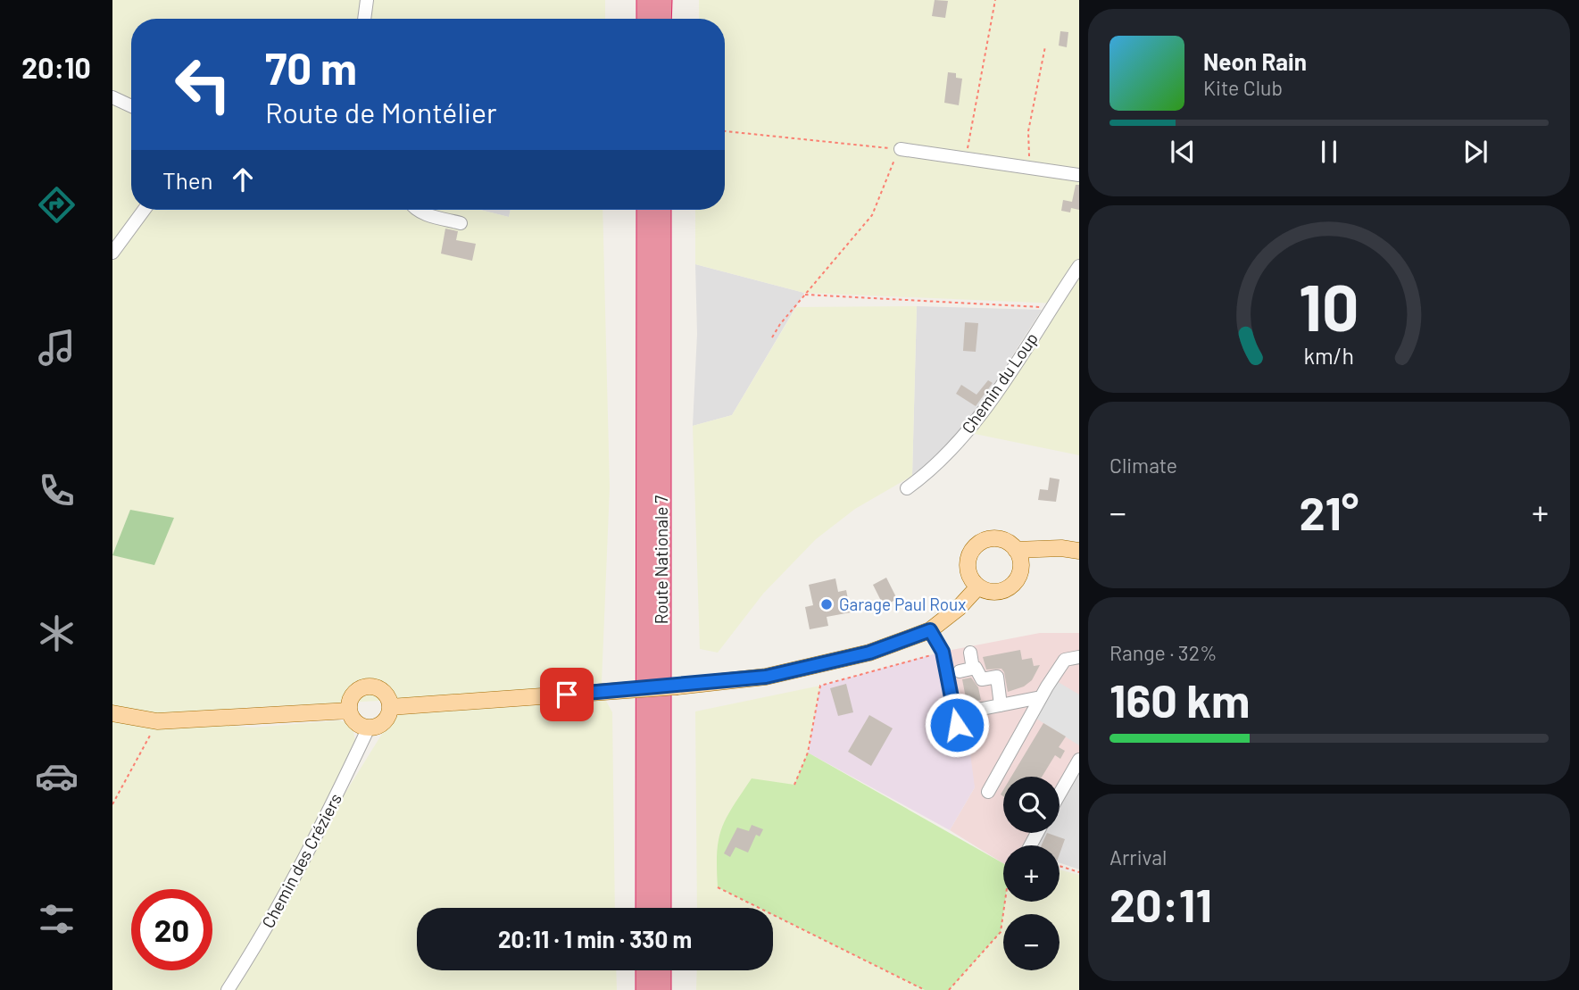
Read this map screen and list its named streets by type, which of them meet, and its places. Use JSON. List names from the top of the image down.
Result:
{
  "streets": {
    "highway": ["Route Nationale 7"],
    "street": ["Chemin du Loup", "Chemin des Créziers"]
  },
  "places": ["Garage Paul Roux"],
  "page": {
    "tabs": "20:10",
    "turn": ["70 m", "Route de Montélier"],
    "song": ["Neon Rain", "Kite Club"],
    "then": "Then",
    "tile": [
      "Climate",
      ["Range · 32%", "160 km"],
      ["Arrival", "20:11"]
    ],
    "heat": ["−", "21°", "+"],
    "map_buttons": ["+", "−"],
    "limit": "20",
    "trip": "20:11 · 1 min · 330 m",
    "gauge": ["10", "km/h"]
  }
}
